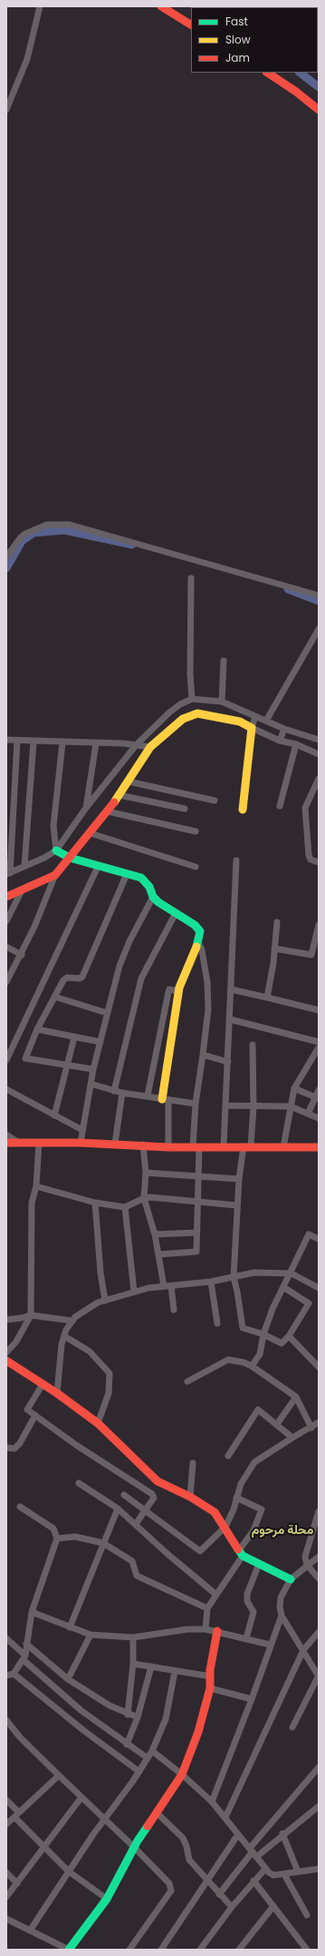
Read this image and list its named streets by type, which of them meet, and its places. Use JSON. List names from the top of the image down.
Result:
{
  "districts": ["محلة مرحوم"],
  "legend": ["Fast", "Slow", "Jam"]
}
